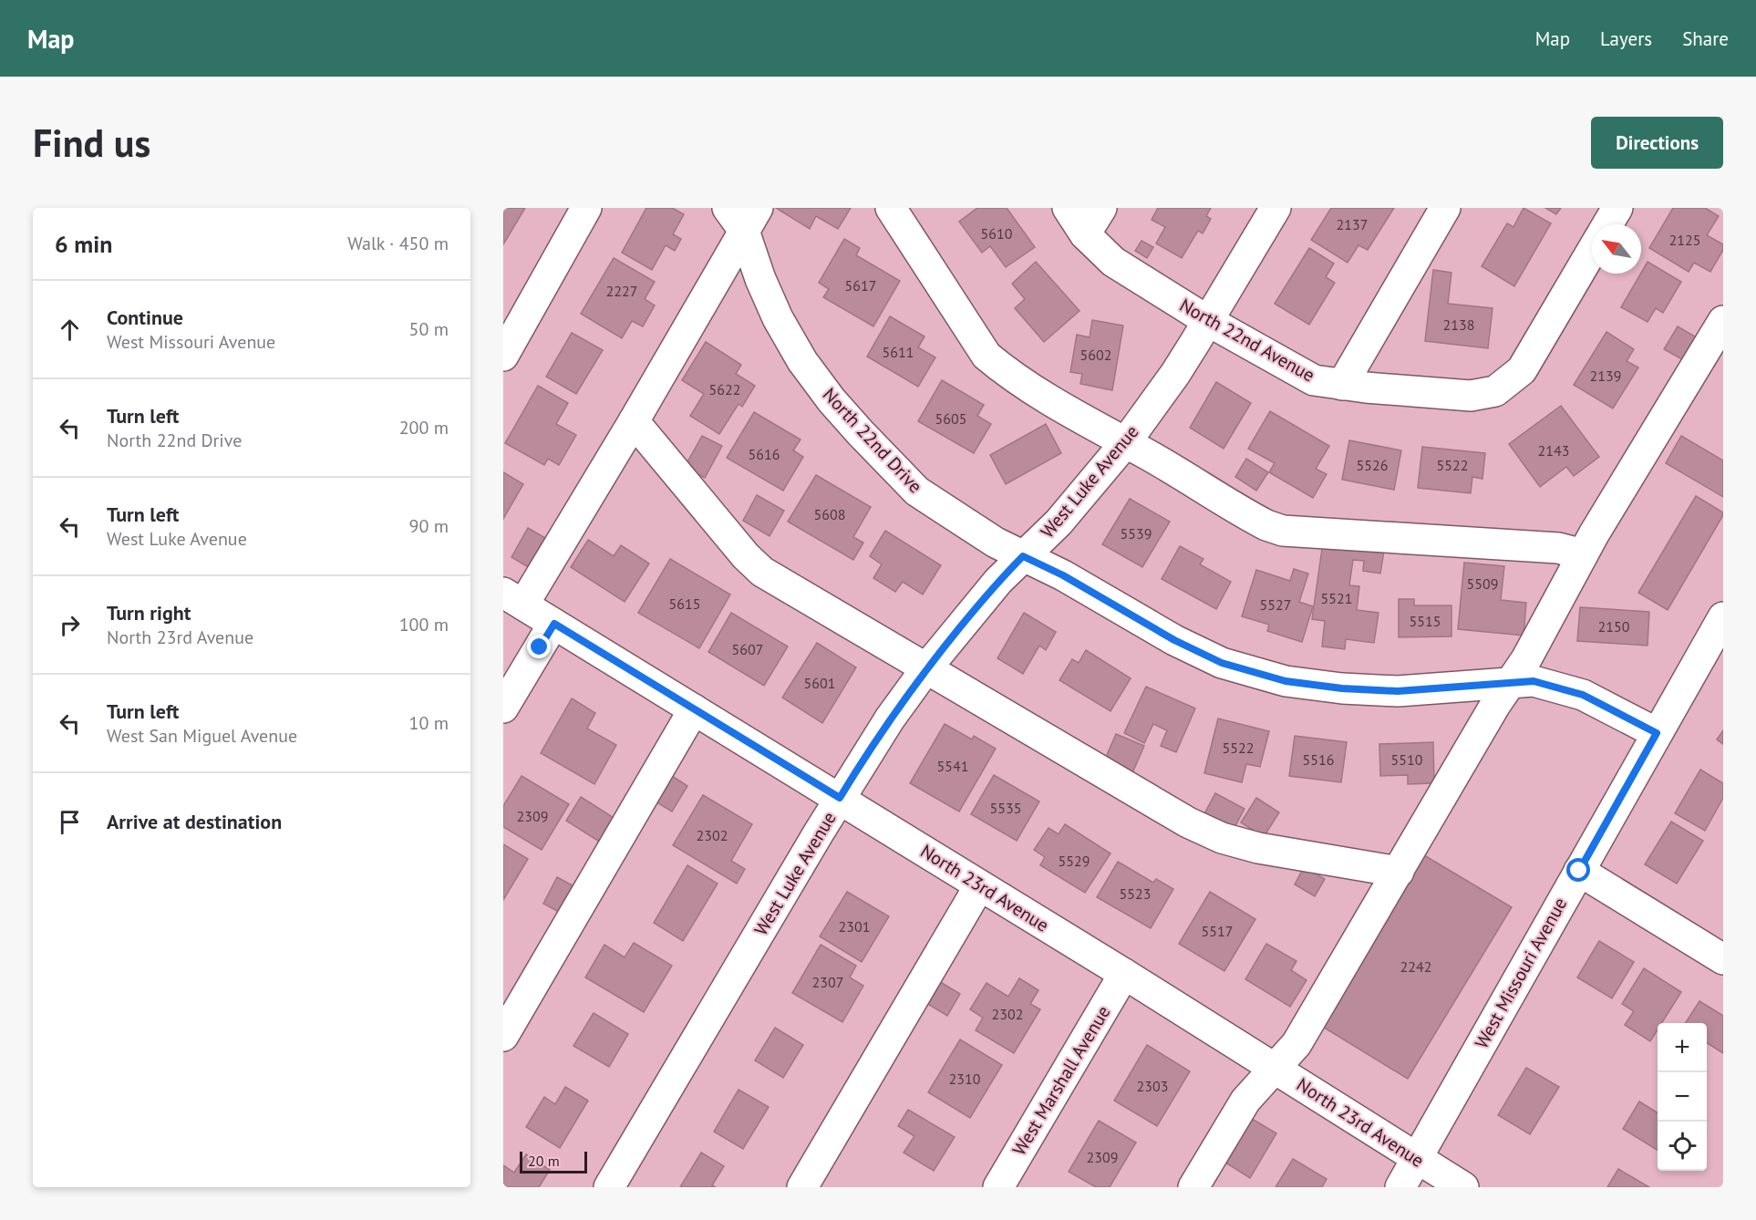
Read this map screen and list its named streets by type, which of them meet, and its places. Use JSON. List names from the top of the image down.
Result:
{
  "streets": {
    "street": [
      "North 22nd Avenue",
      "North 22nd Drive",
      "West Luke Avenue",
      "North 23rd Avenue",
      "West Missouri Avenue",
      "West Marshall Avenue"
    ]
  },
  "crossings": [
    ["North 22nd Avenue", "West Luke Avenue"],
    ["North 22nd Drive", "West Luke Avenue"],
    ["North 22nd Drive", "West Missouri Avenue"],
    ["West Luke Avenue", "North 23rd Avenue"],
    ["North 23rd Avenue", "West Missouri Avenue"],
    ["North 23rd Avenue", "West Marshall Avenue"]
  ],
  "house_numbers": [
    "2137",
    "5610",
    "2125",
    "5617",
    "2227",
    "2138",
    "5611",
    "5602",
    "2139",
    "5622",
    "5605",
    "2143",
    "5616",
    "5526",
    "5522",
    "5608",
    "5539",
    "5509",
    "5521",
    "5615",
    "5527",
    "5515",
    "2150",
    "5607",
    "5601",
    "5522",
    "5516",
    "5510",
    "5541",
    "5535",
    "2309",
    "2302",
    "5529",
    "5523",
    "2301",
    "5517",
    "2242",
    "2307",
    "2302",
    "2310",
    "2303",
    "2309"
  ],
  "scale_bar": "20 m",
  "north": "top left",
  "page": {
    "header": "Map",
    "nav": ["Map", "Layers", "Share"],
    "buttons": "Directions",
    "title": "Find us",
    "heading": ["6 min", "Walk · 450 m"],
    "list": [
      ["Continue", "West Missouri Avenue", "50 m"],
      ["Turn left", "North 22nd Drive", "200 m"],
      ["Turn left", "West Luke Avenue", "90 m"],
      ["Turn right", "North 23rd Avenue", "100 m"],
      ["Turn left", "West San Miguel Avenue", "10 m"],
      "Arrive at destination"
    ],
    "map_buttons": ["+", "−"],
    "scale": "20 m"
  }
}
